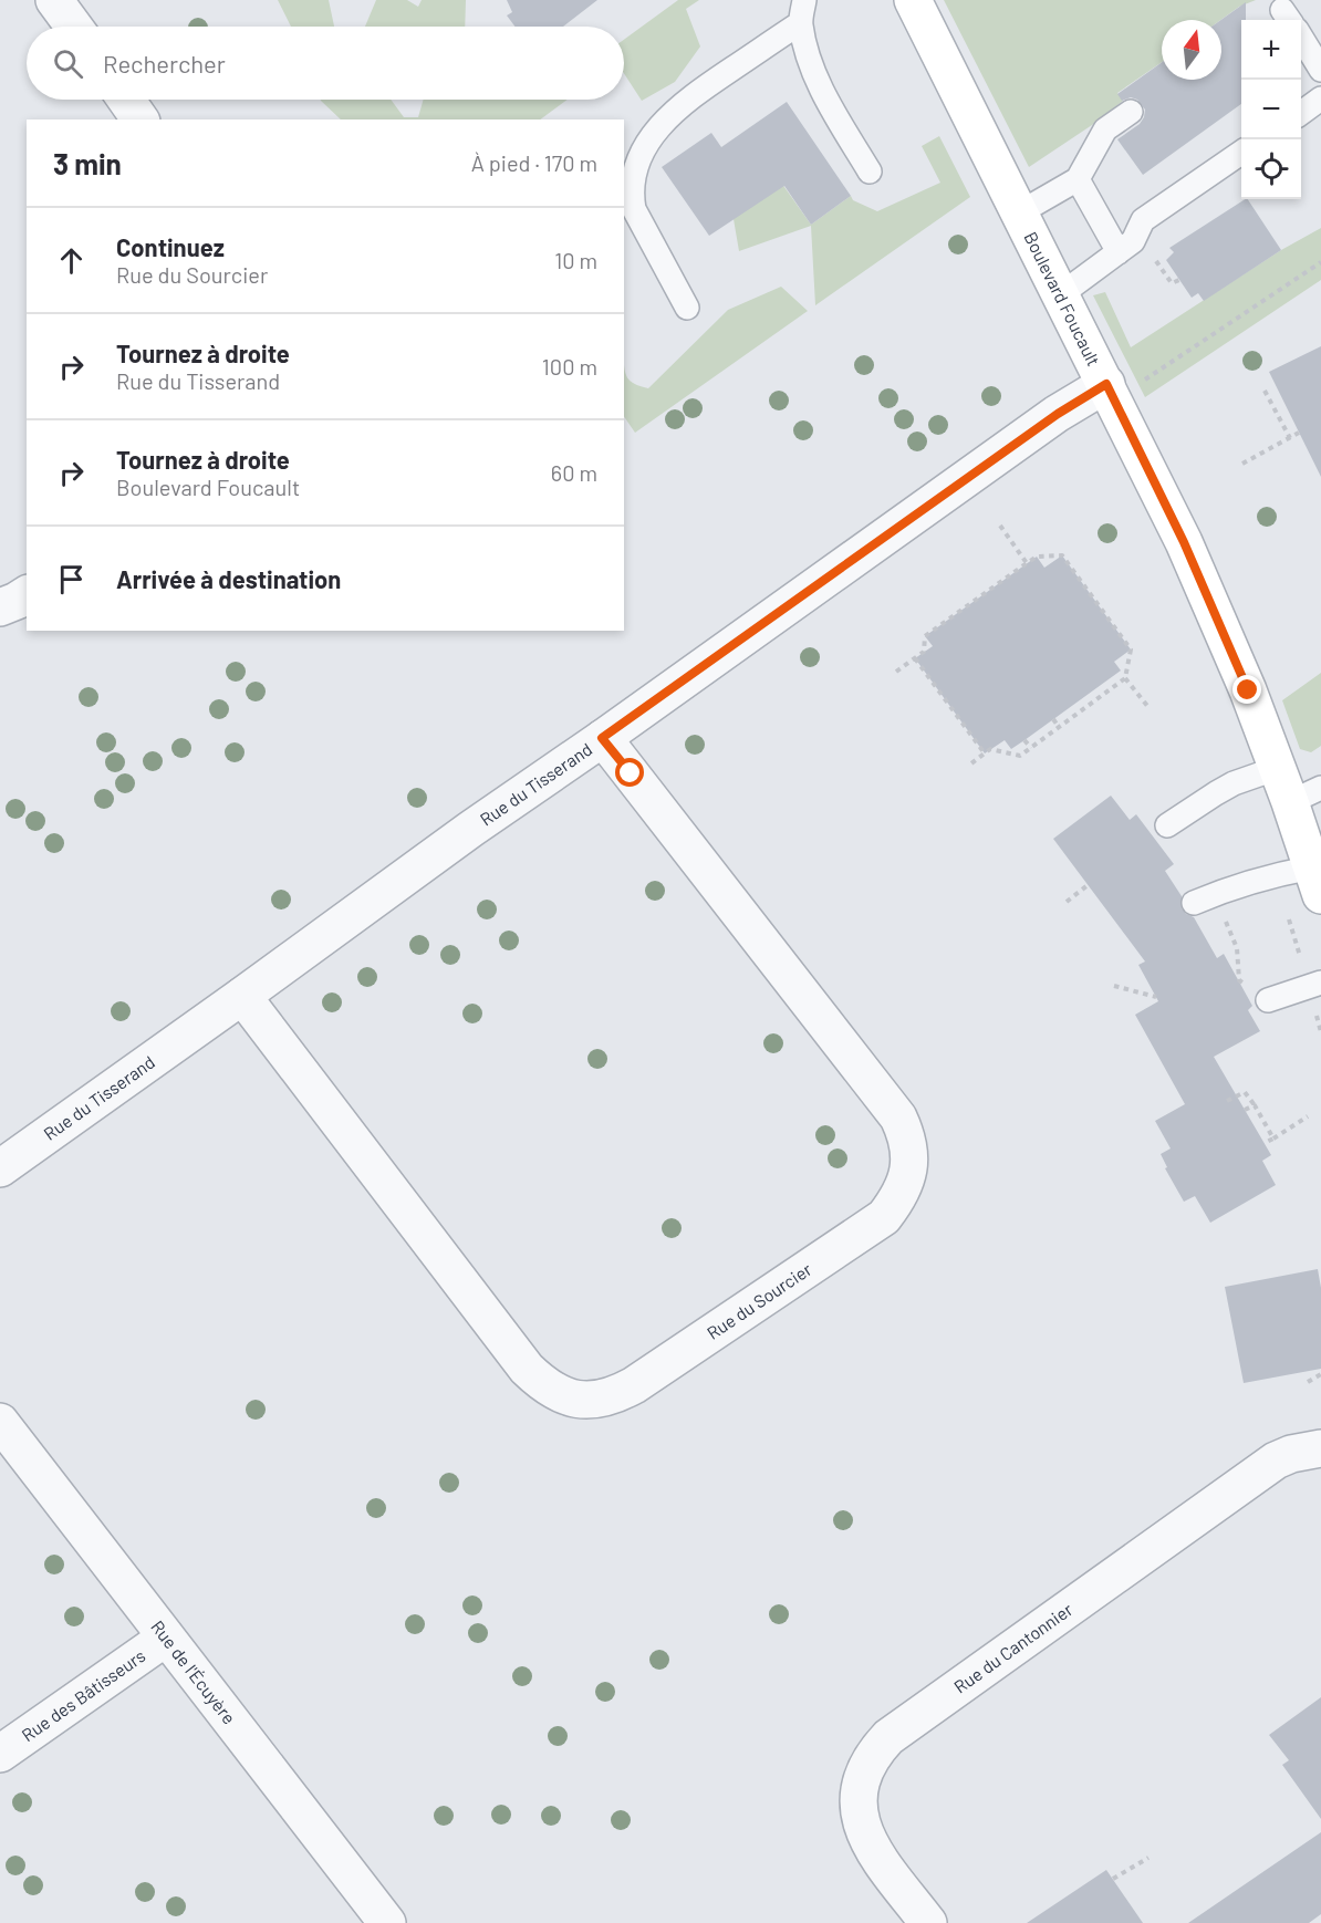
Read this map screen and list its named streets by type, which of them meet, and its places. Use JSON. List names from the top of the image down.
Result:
{
  "streets": {
    "street": [
      "Boulevard Foucault",
      "Rue du Tisserand",
      "Rue du Sourcier",
      "Rue du Cantonnier",
      "Rue de l'Écuyère",
      "Rue des Bâtisseurs"
    ]
  },
  "crossings": [
    ["Boulevard Foucault", "Rue du Tisserand"],
    ["Rue du Tisserand", "Rue du Sourcier"],
    ["Rue de l'Écuyère", "Rue des Bâtisseurs"]
  ],
  "north": "top",
  "page": {
    "map_buttons": ["+", "−"],
    "search": "Rechercher",
    "heading": ["3 min", "À pied · 170 m"],
    "list": [
      ["Continuez", "Rue du Sourcier", "10 m"],
      ["Tournez à droite", "Rue du Tisserand", "100 m"],
      ["Tournez à droite", "Boulevard Foucault", "60 m"],
      "Arrivée à destination"
    ]
  }
}
